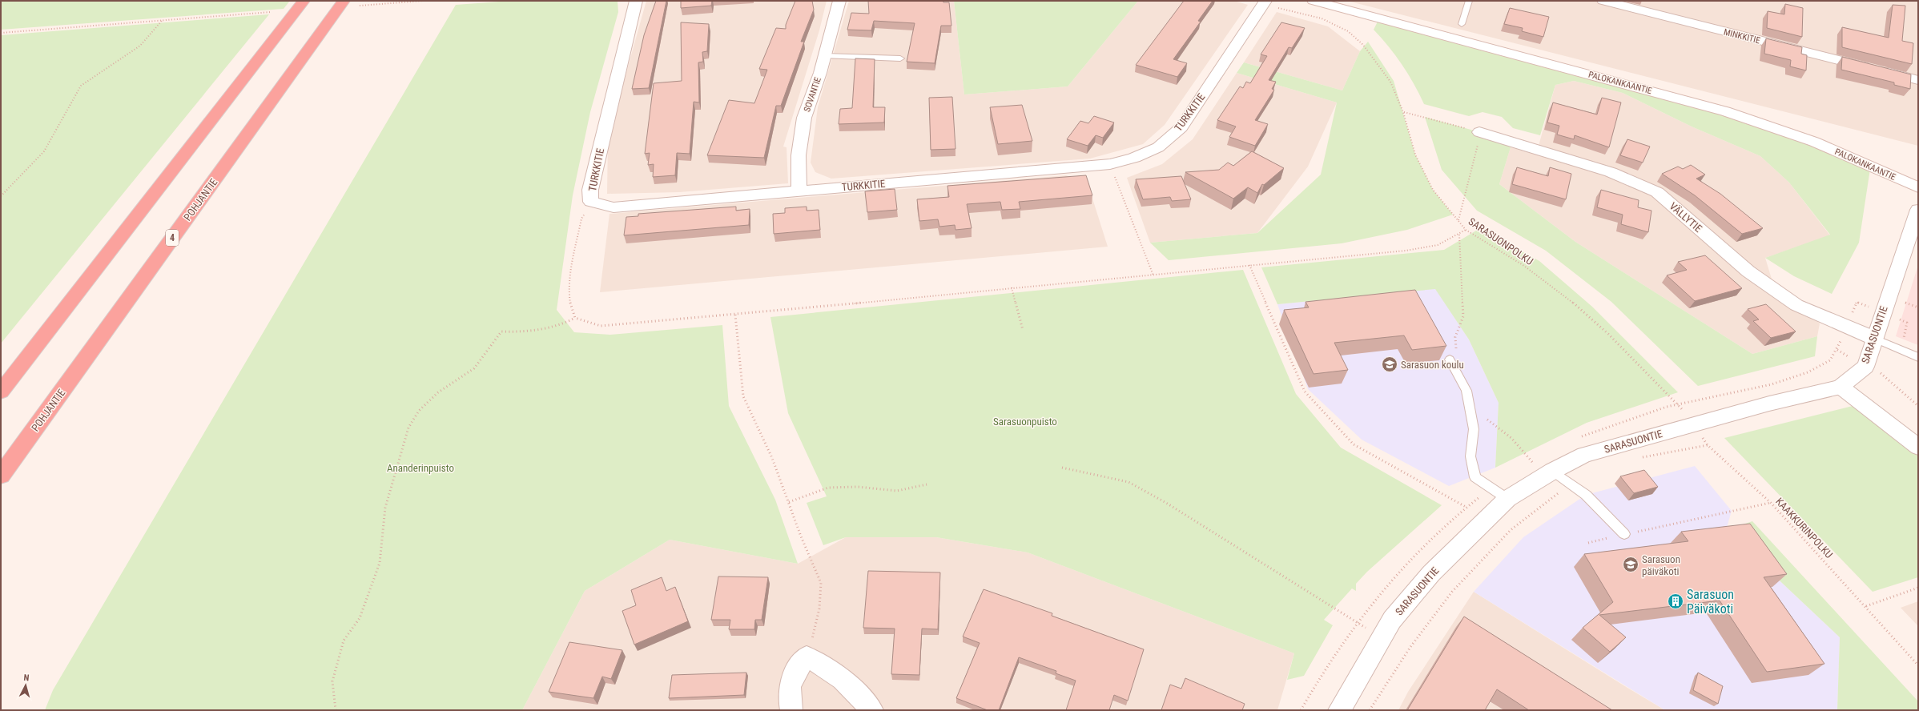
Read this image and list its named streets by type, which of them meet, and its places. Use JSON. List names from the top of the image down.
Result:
{
  "streets": {
    "highway": ["POHJANTIE", "4"],
    "street": [
      "MINKKITIE",
      "PALOKANKAANTIE",
      "SOVANTIE",
      "TURKKITIE",
      "VÄLLYTIE",
      "SARASUONTIE"
    ],
    "path": ["SARASUONPOLKU", "KAAKKURINPOLKU"]
  },
  "crossings": [
    ["SOVANTIE", "TURKKITIE"],
    ["TURKKITIE", "SARASUONPOLKU"],
    ["VÄLLYTIE", "SARASUONTIE"],
    ["SARASUONPOLKU", "KAAKKURINPOLKU"],
    ["SARASUONTIE", "KAAKKURINPOLKU"]
  ],
  "parks": ["Sarasuonpuisto", "Ananderinpuisto"],
  "places": {
    "school or university": ["Sarasuon koulu", "Sarasuon päiväkoti"],
    "building": ["Sarasuon Päiväkoti"]
  },
  "north": "top"
}
